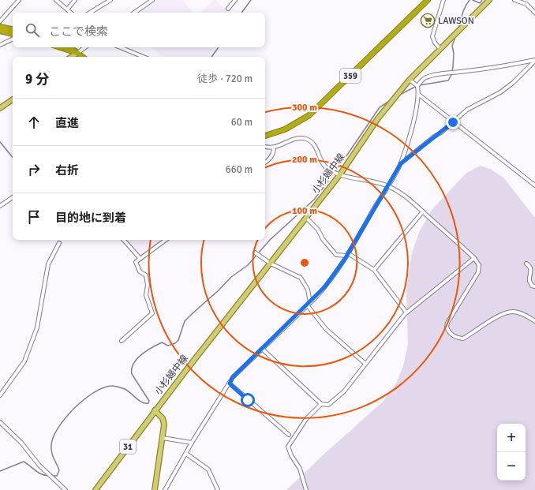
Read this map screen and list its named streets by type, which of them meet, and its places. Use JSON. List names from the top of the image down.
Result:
{
  "streets": {
    "highway": ["359"],
    "main road": ["小杉婦中線", "31"]
  },
  "places": {
    "supermarket": ["LAWSON"]
  },
  "page": {
    "search": "ここで検索",
    "heading": ["9 分", "徒歩 · 720 m"],
    "list": [
      ["直進", "60 m"],
      ["右折", "660 m"],
      "目的地に到着"
    ],
    "map_buttons": ["+", "−"]
  },
  "rings": ["300 m", "200 m", "100 m"]
}
